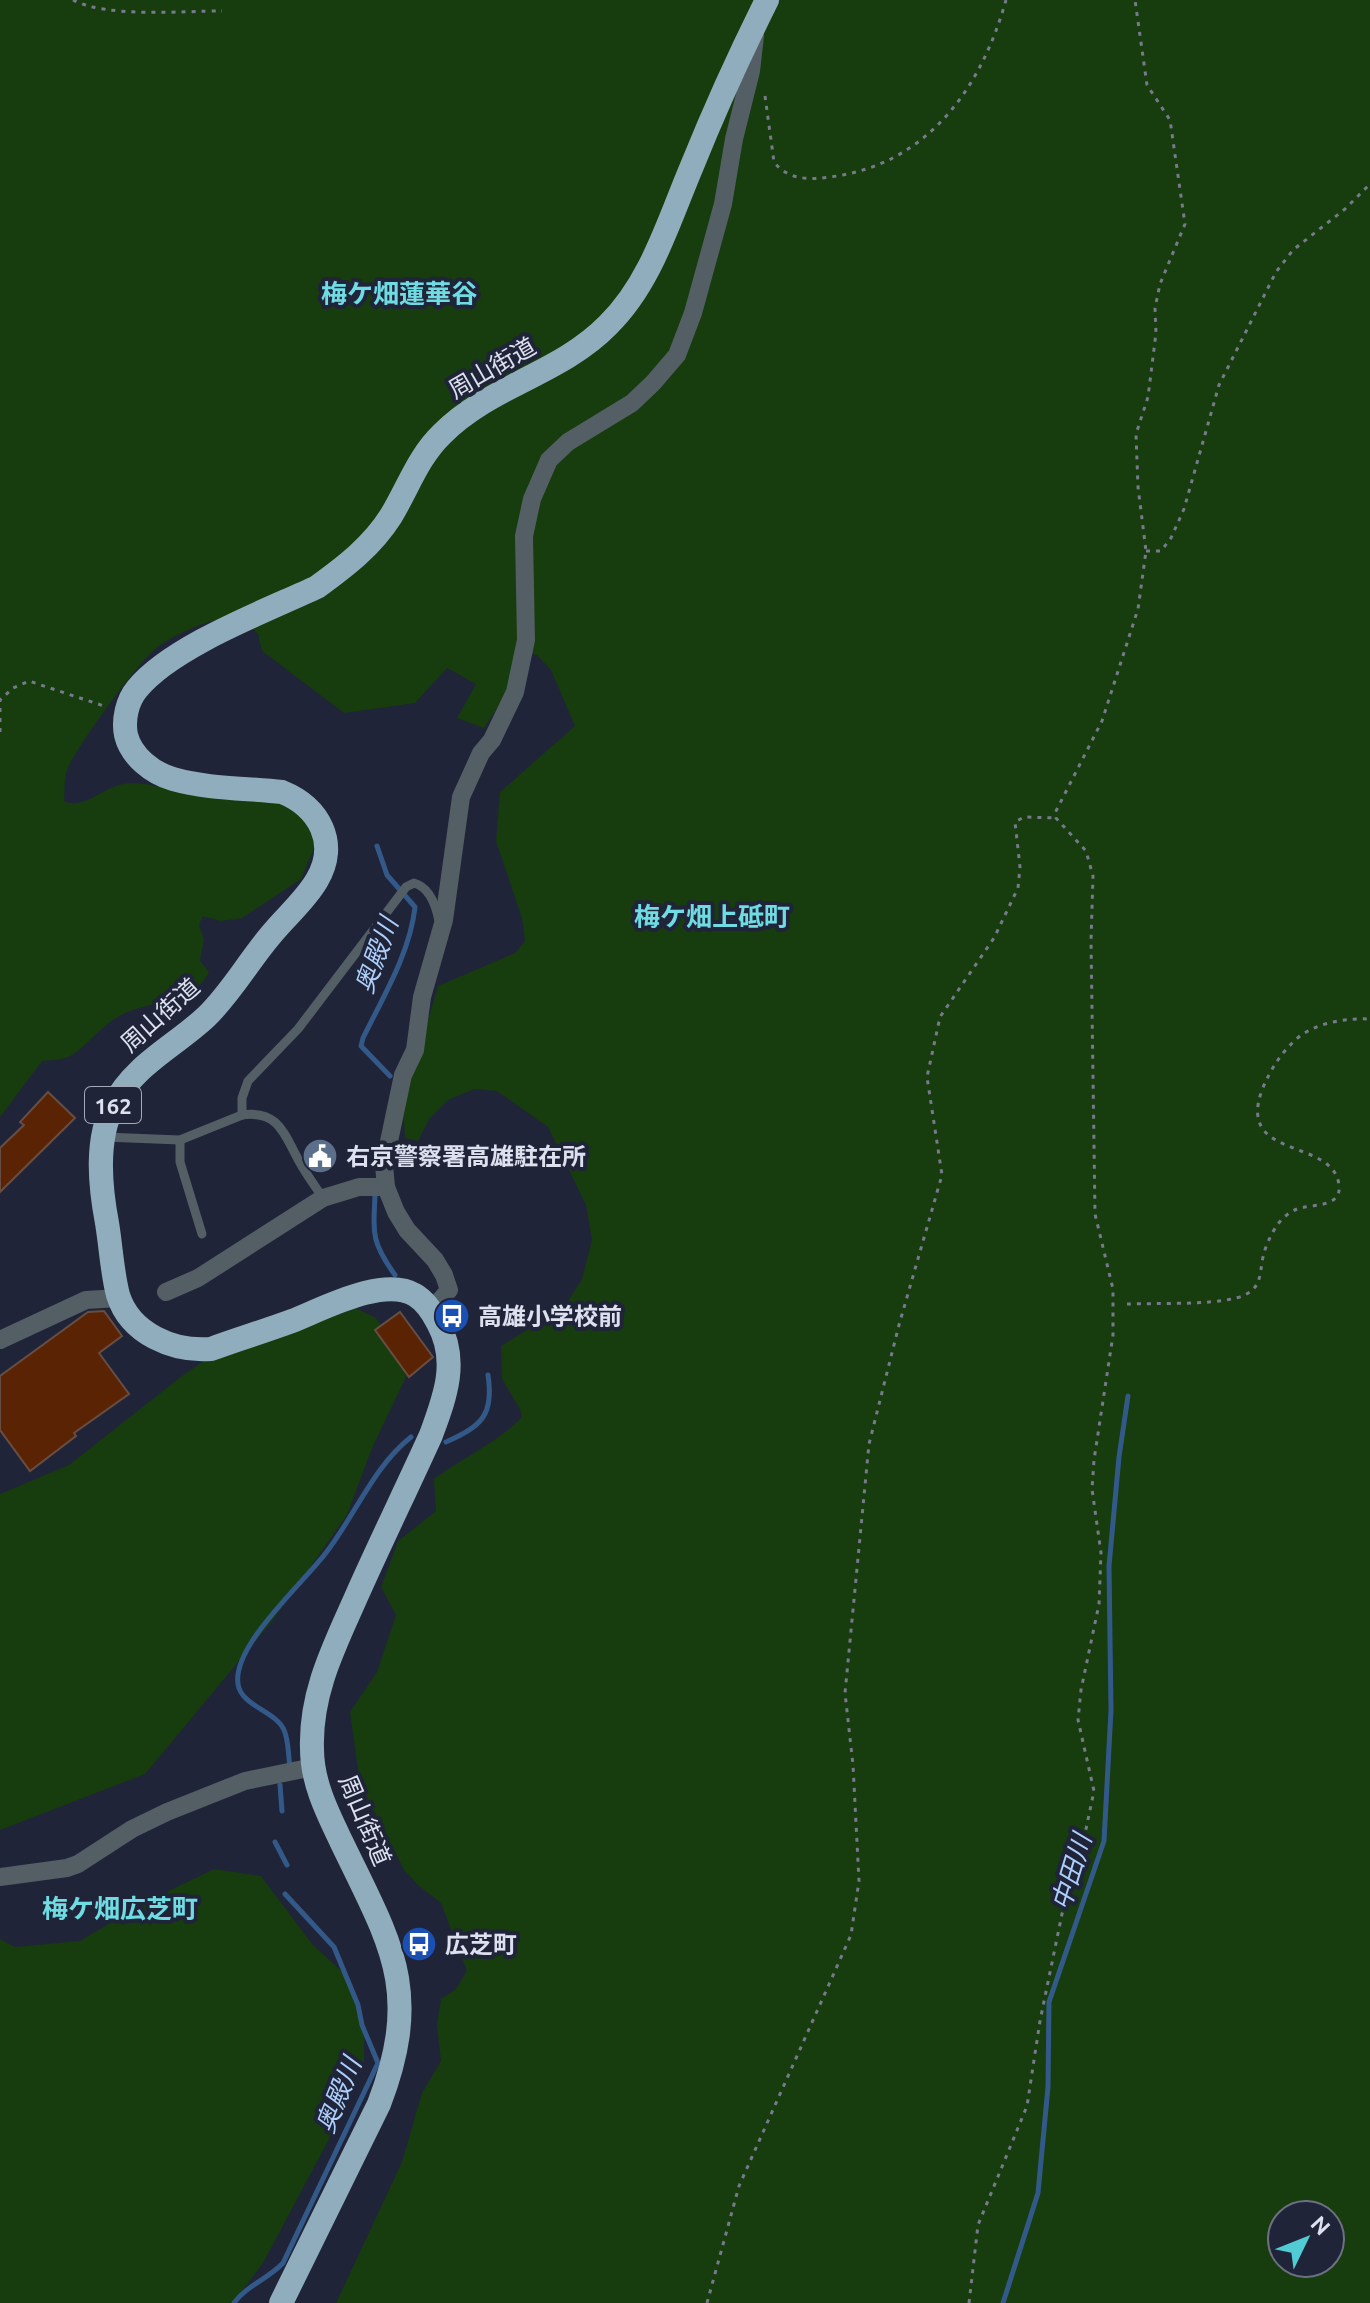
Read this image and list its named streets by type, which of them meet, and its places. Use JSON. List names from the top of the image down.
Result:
{
  "streets": {
    "highway": ["周山街道", "162"]
  },
  "districts": ["梅ケ畑蓮華谷", "梅ケ畑上砥町", "梅ケ畑広芝町"],
  "water": ["奥殿川", "中田川"],
  "places": {
    "public building": ["右京警察署高雄駐在所"],
    "bus stop": ["高雄小学校前", "広芝町"]
  },
  "north": "top right"
}
